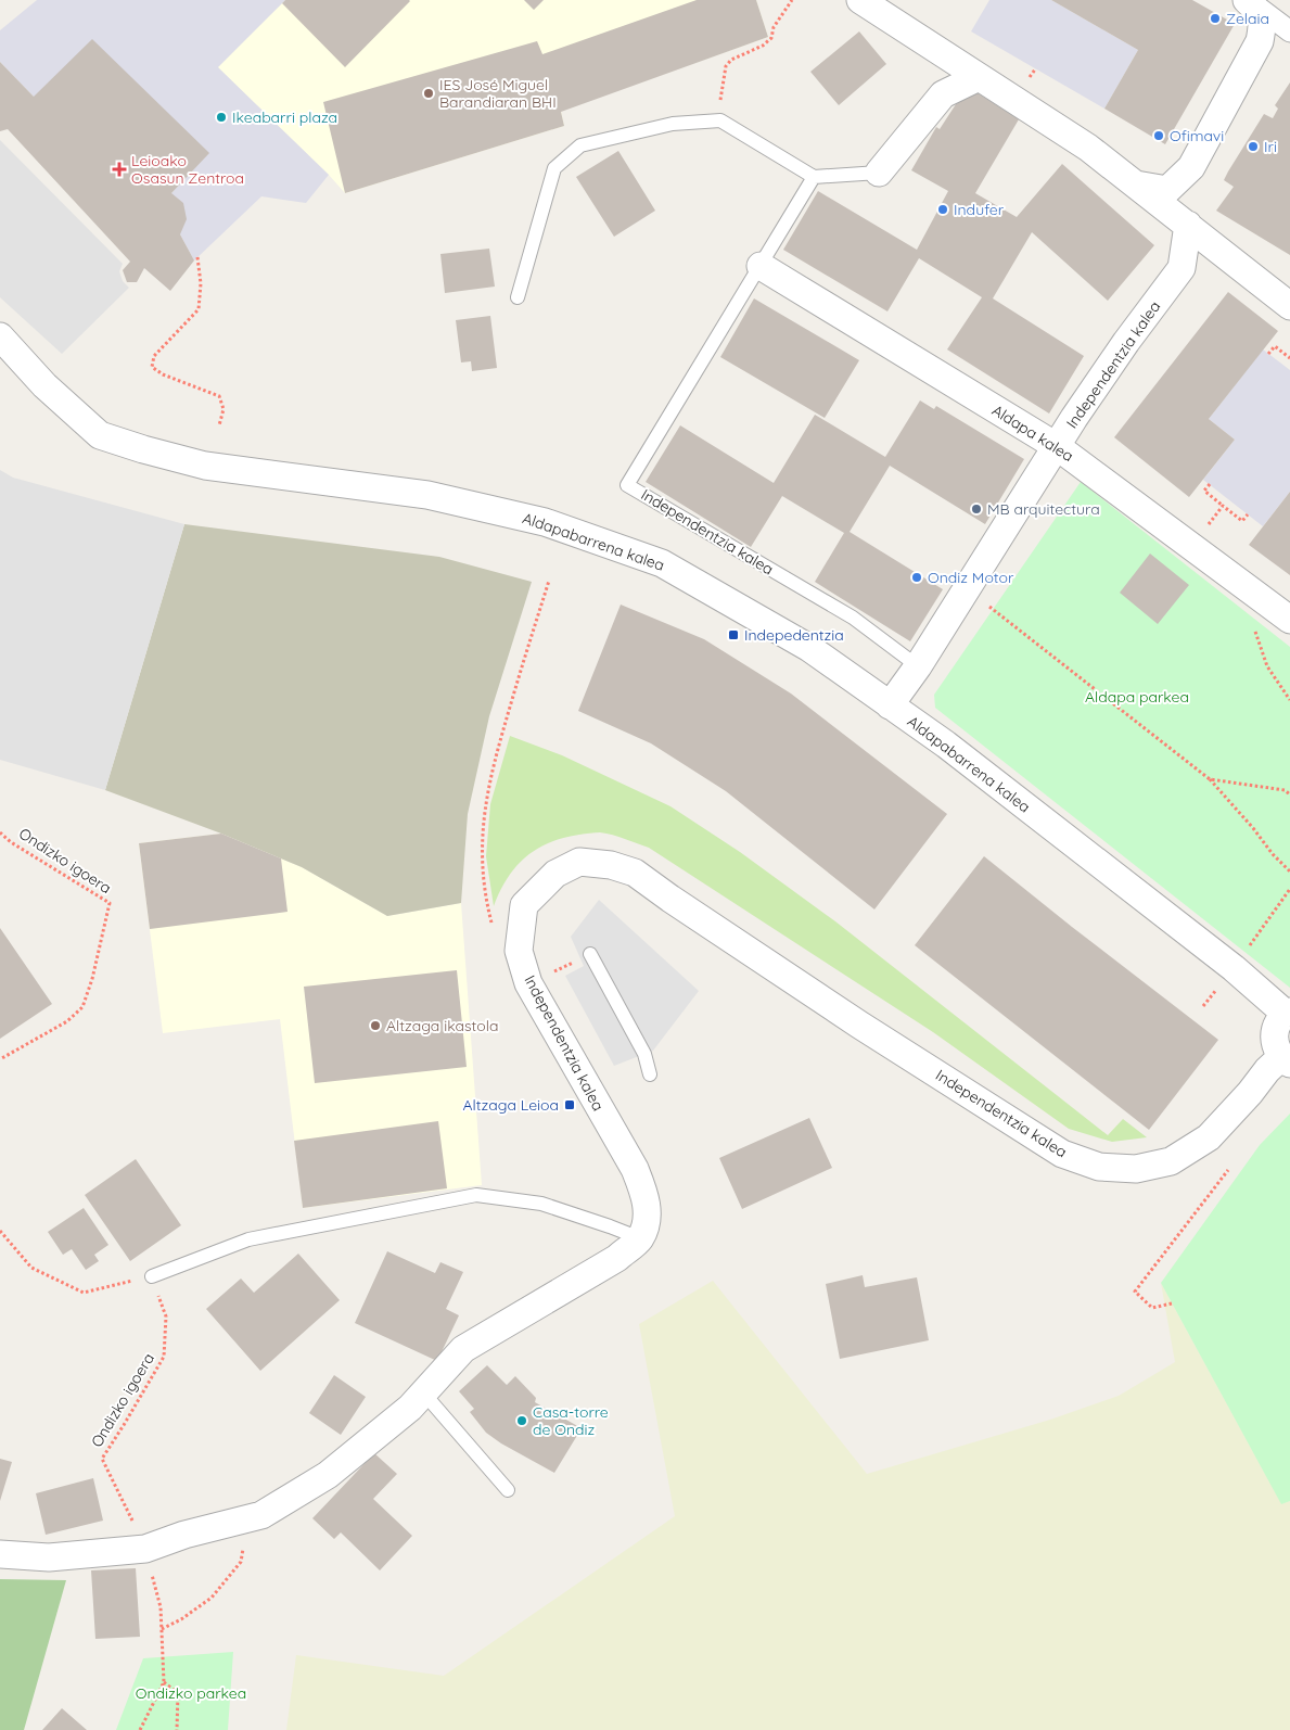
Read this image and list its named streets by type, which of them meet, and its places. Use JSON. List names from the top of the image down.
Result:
{
  "streets": {
    "street": ["Independentzia kalea", "Aldapa kalea", "Aldapabarrena kalea"],
    "path": ["Ondizko igoera"]
  },
  "crossings": [
    ["Independentzia kalea", "Aldapa kalea"],
    ["Independentzia kalea", "Aldapabarrena kalea"]
  ],
  "parks": ["Aldapa parkea", "Ondizko parkea"],
  "places": {
    "other": [
      "Zelaia",
      "IES José Miguel Barandiaran BHI",
      "Ikeabarri plaza",
      "Ofimavi",
      "Iri",
      "Indufer",
      "MB arquitectura",
      "Ondiz Motor",
      "Altzaga ikastola",
      "Casa-torre de Ondiz"
    ],
    "health": ["Leioako Osasun Zentroa"],
    "transit": ["Indepedentzia", "Altzaga Leioa"]
  }
}
